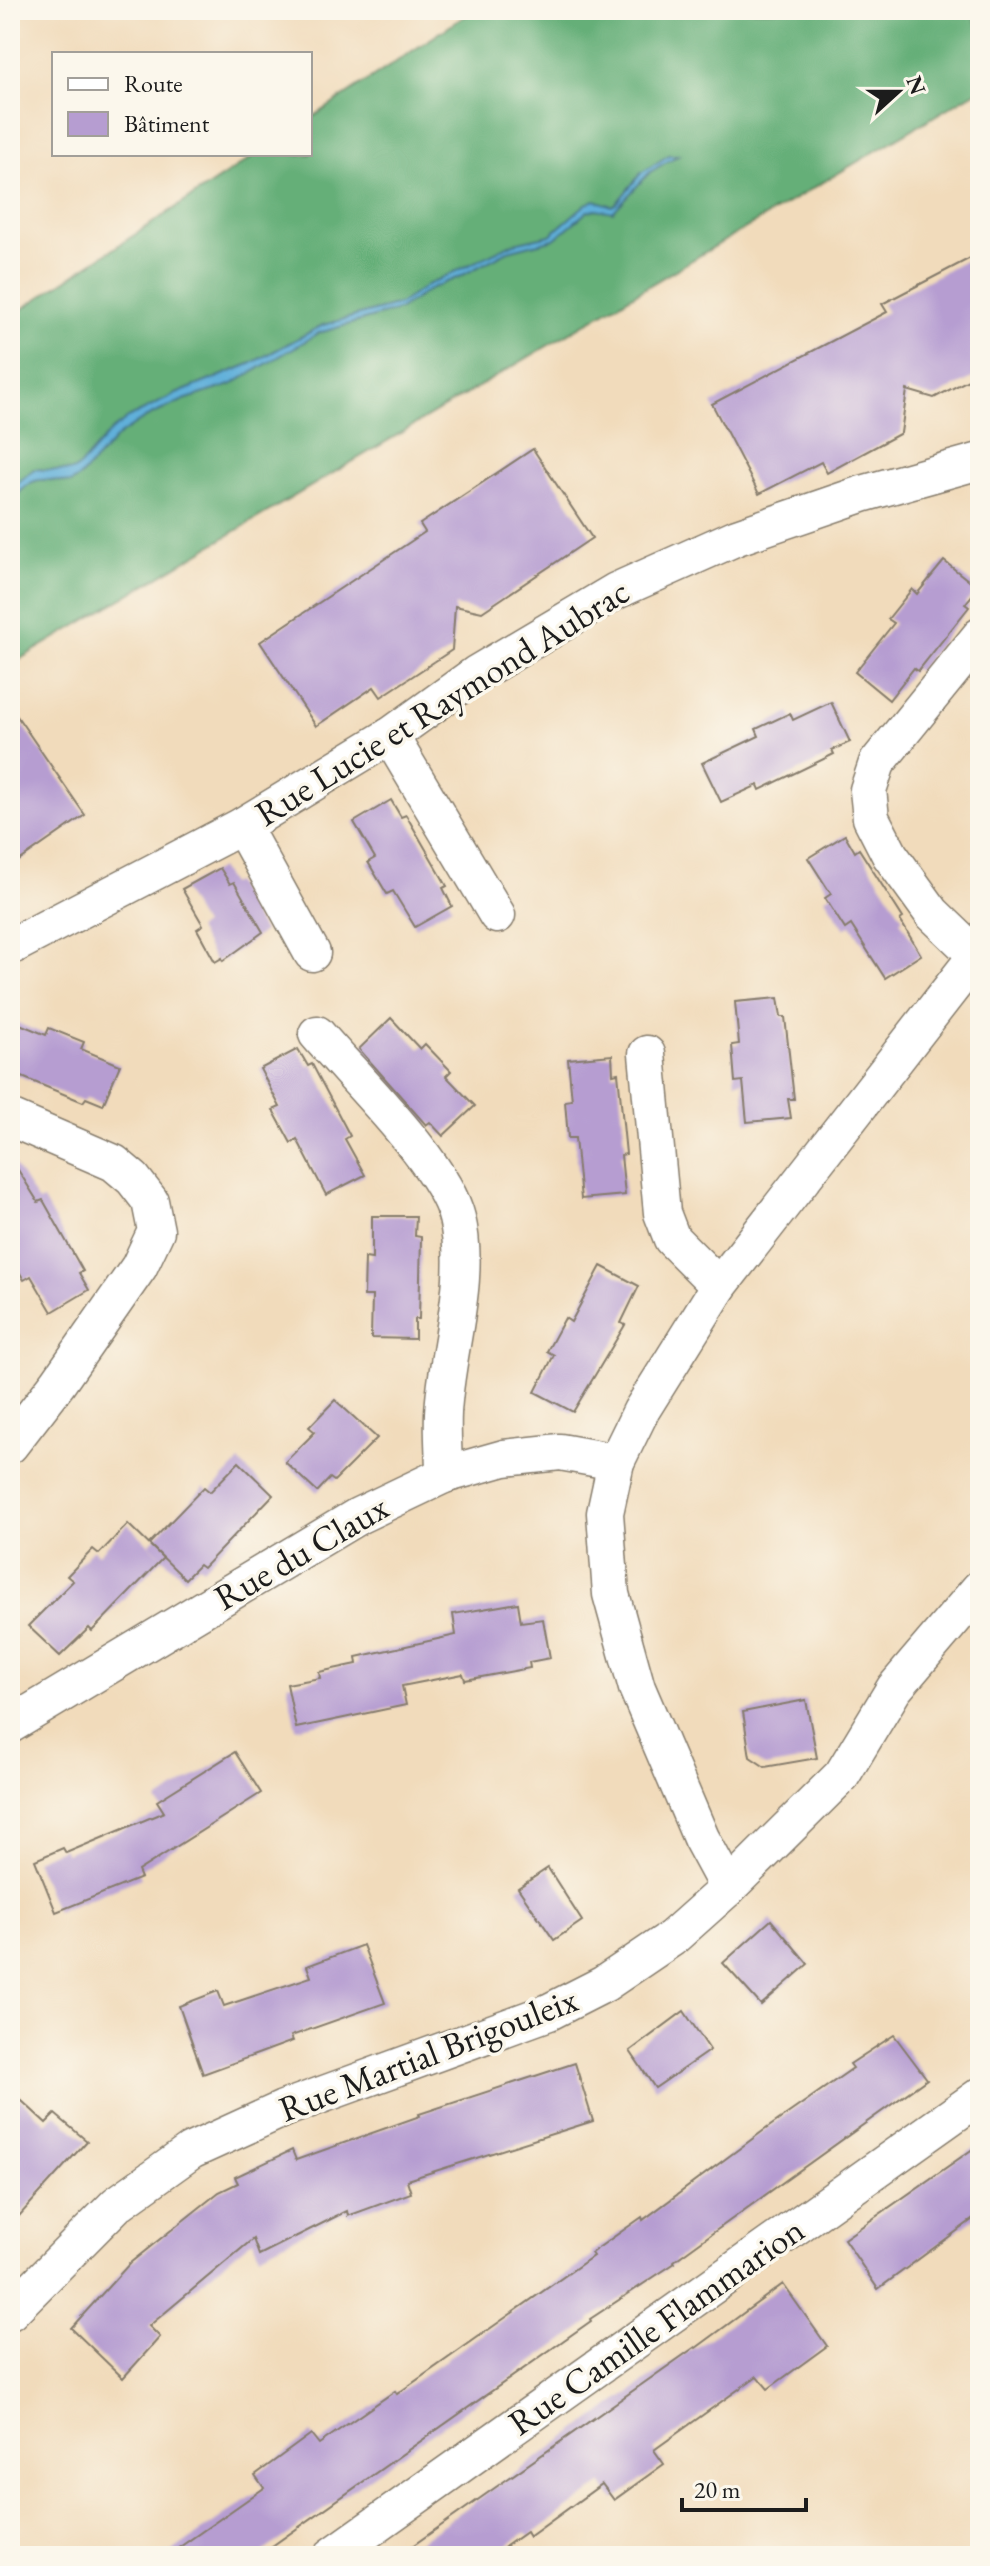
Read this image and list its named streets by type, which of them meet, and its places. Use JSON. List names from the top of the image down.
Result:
{
  "streets": {
    "street": [
      "Rue Lucie et Raymond Aubrac",
      "Rue du Claux",
      "Rue Martial Brigouleix",
      "Rue Camille Flammarion"
    ]
  },
  "legend": ["Route", "Bâtiment"],
  "scale_bar": "20 m",
  "north": "right"
}
